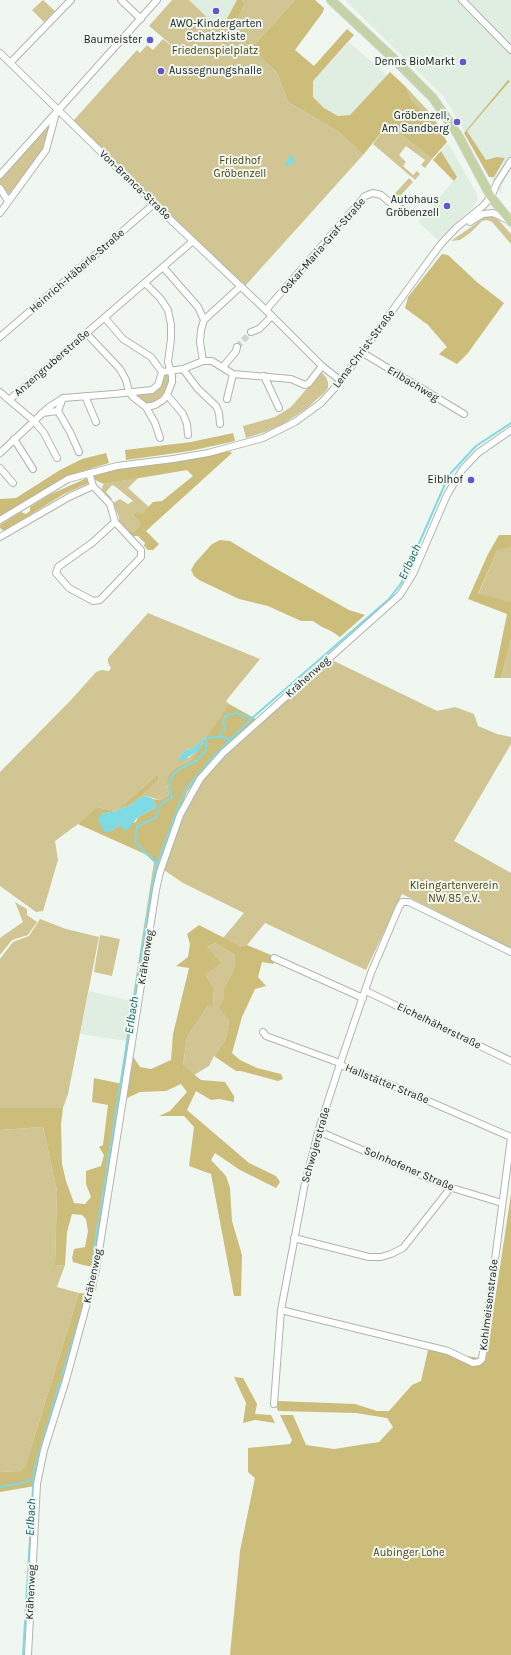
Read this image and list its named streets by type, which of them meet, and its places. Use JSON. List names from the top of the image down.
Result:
{
  "streets": {
    "street": [
      "Von-Branca-Straße",
      "Oskar-Maria-Graf-Straße",
      "Heinrich-Häberle-Straße",
      "Lena-Christ-Straße",
      "Anzengruberstraße",
      "Erlbachweg",
      "Krähenweg",
      "Eichelhäherstraße",
      "Hallstätter Straße",
      "Schwojerstraße",
      "Solnhofener Straße",
      "Kohlmeisenstraße"
    ]
  },
  "crossings": [
    ["Von-Branca-Straße", "Oskar-Maria-Graf-Straße"],
    ["Von-Branca-Straße", "Heinrich-Häberle-Straße"],
    ["Von-Branca-Straße", "Lena-Christ-Straße"],
    ["Von-Branca-Straße", "Anzengruberstraße"],
    ["Lena-Christ-Straße", "Erlbachweg"],
    ["Eichelhäherstraße", "Schwojerstraße"],
    ["Hallstätter Straße", "Schwojerstraße"],
    ["Hallstätter Straße", "Kohlmeisenstraße"],
    ["Schwojerstraße", "Solnhofener Straße"],
    ["Schwojerstraße", "Kohlmeisenstraße"],
    ["Solnhofener Straße", "Kohlmeisenstraße"]
  ],
  "water": ["Erlbach"],
  "parks": [
    "Friedenspielplatz",
    "Friedhof Gröbenzell",
    "Kleingartenverein NW 85 e.V.",
    "Aubinger Lohe"
  ],
  "places": [
    "AWO-Kindergarten Schatzkiste",
    "Baumeister",
    "Denns BioMarkt",
    "Aussegnungshalle",
    "Gröbenzell, Am Sandberg",
    "Autohaus Gröbenzell",
    "Eiblhof"
  ]
}
